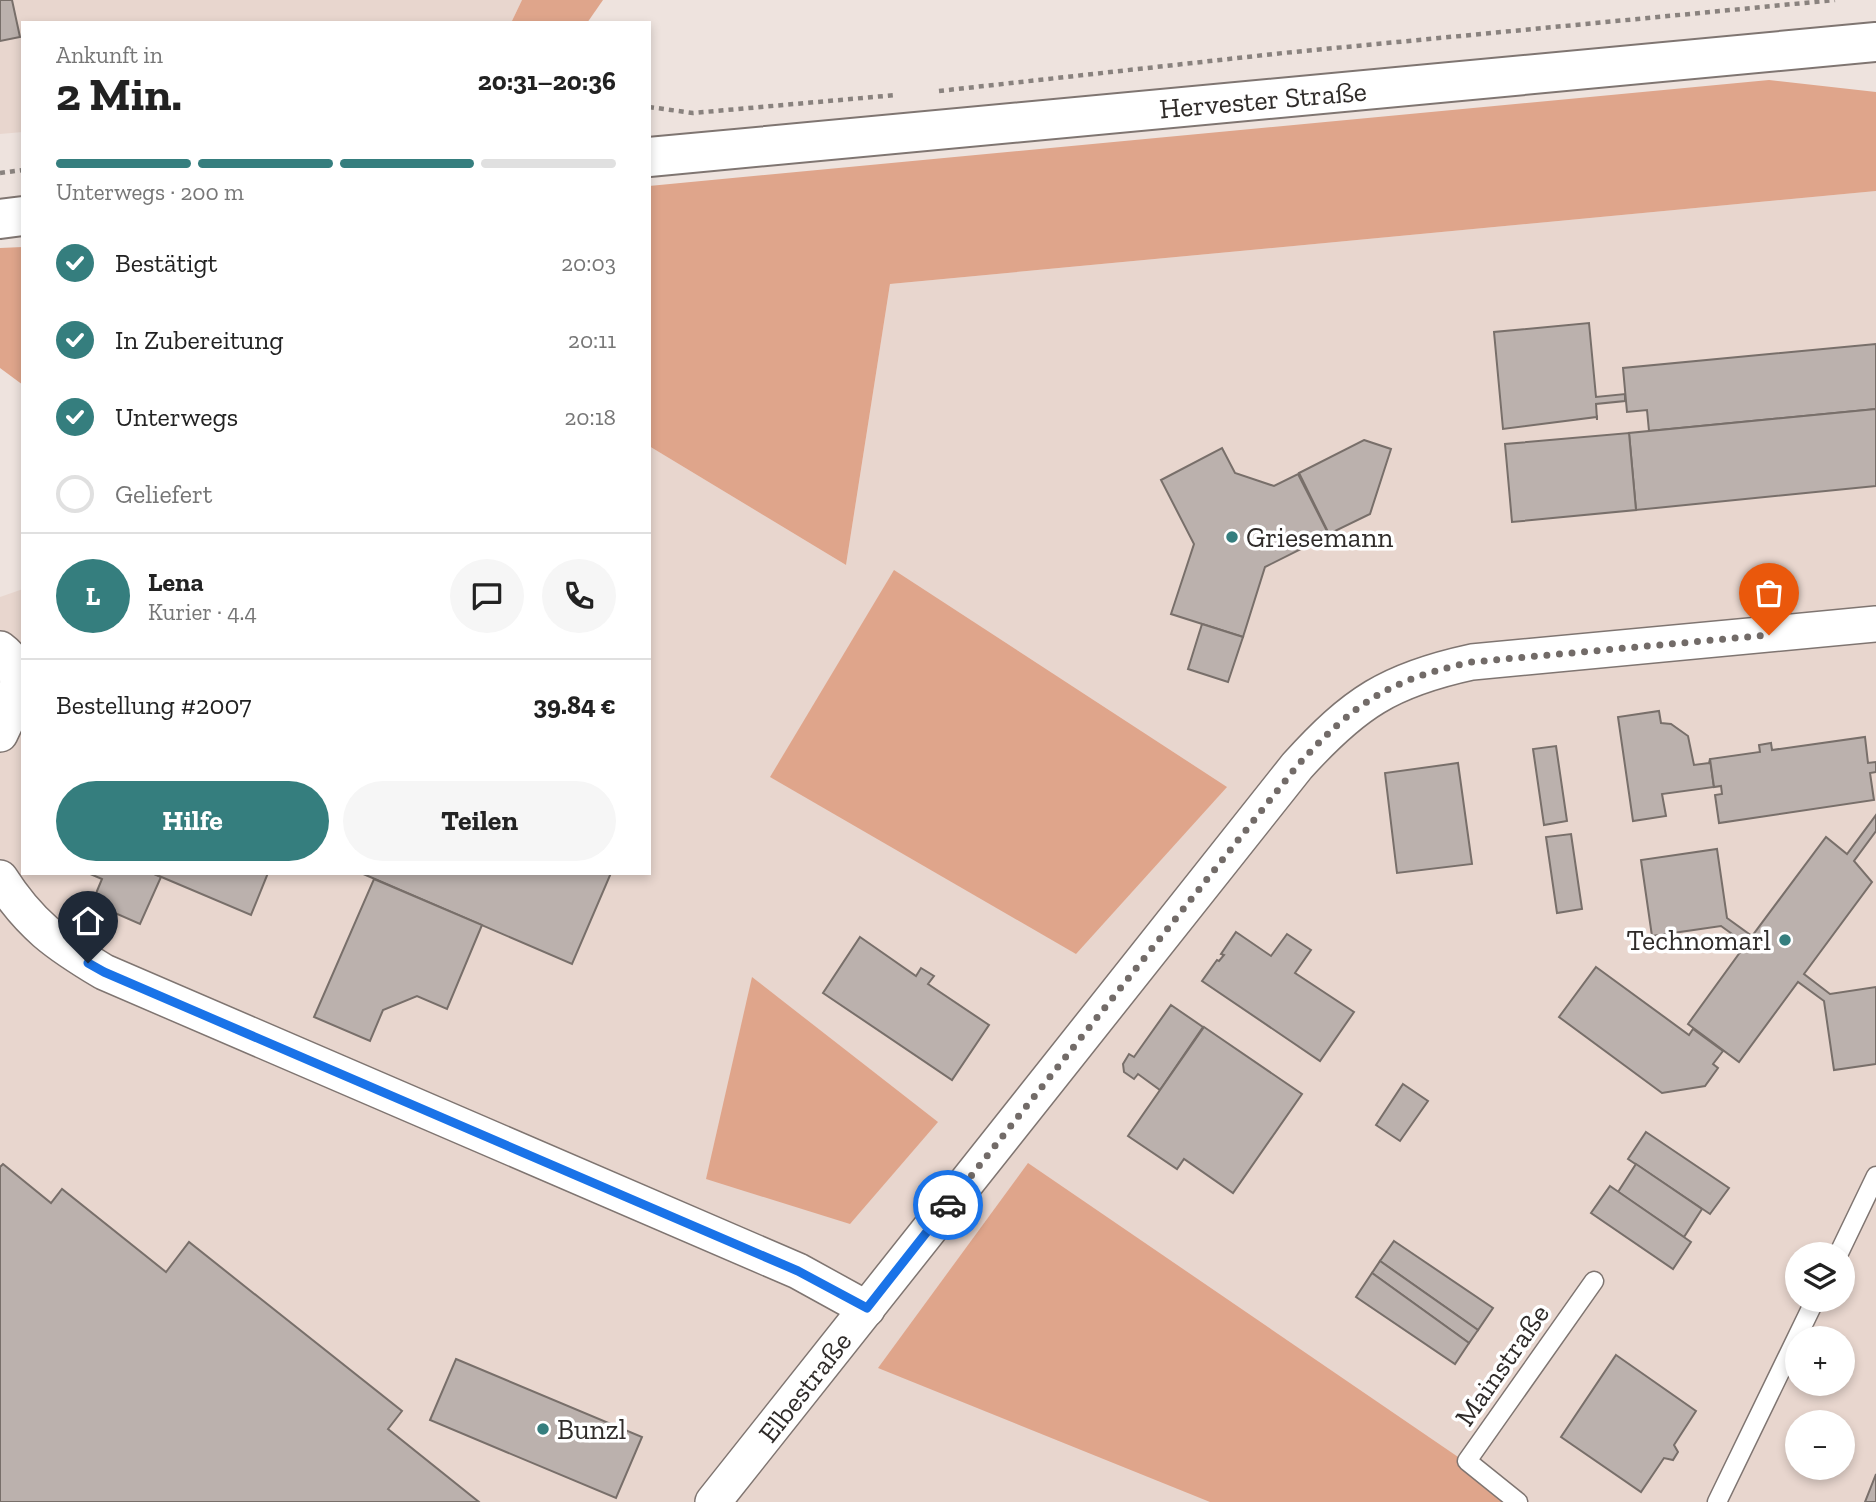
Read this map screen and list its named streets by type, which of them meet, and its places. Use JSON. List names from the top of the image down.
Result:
{
  "streets": {
    "main road": ["Hervester Straße"],
    "street": ["Elbestraße"],
    "lane": ["Mainstraße"]
  },
  "places": ["Griesemann", "Technomarl", "Bunzl"],
  "page": {
    "heading": ["2 Min.", "Ankunft in", "20:31–20:36"],
    "panel": [
      "Lena",
      "Kurier · 4.4",
      "Bestellung #2007",
      "39.84 €"
    ],
    "bar": "Unterwegs · 200 m",
    "list": [
      ["Bestätigt", "20:03"],
      ["In Zubereitung", "20:11"],
      ["Unterwegs", "20:18"],
      "Geliefert"
    ],
    "round": "L",
    "buttons": ["Hilfe", "Teilen"],
    "map_buttons": ["+", "−"]
  }
}
